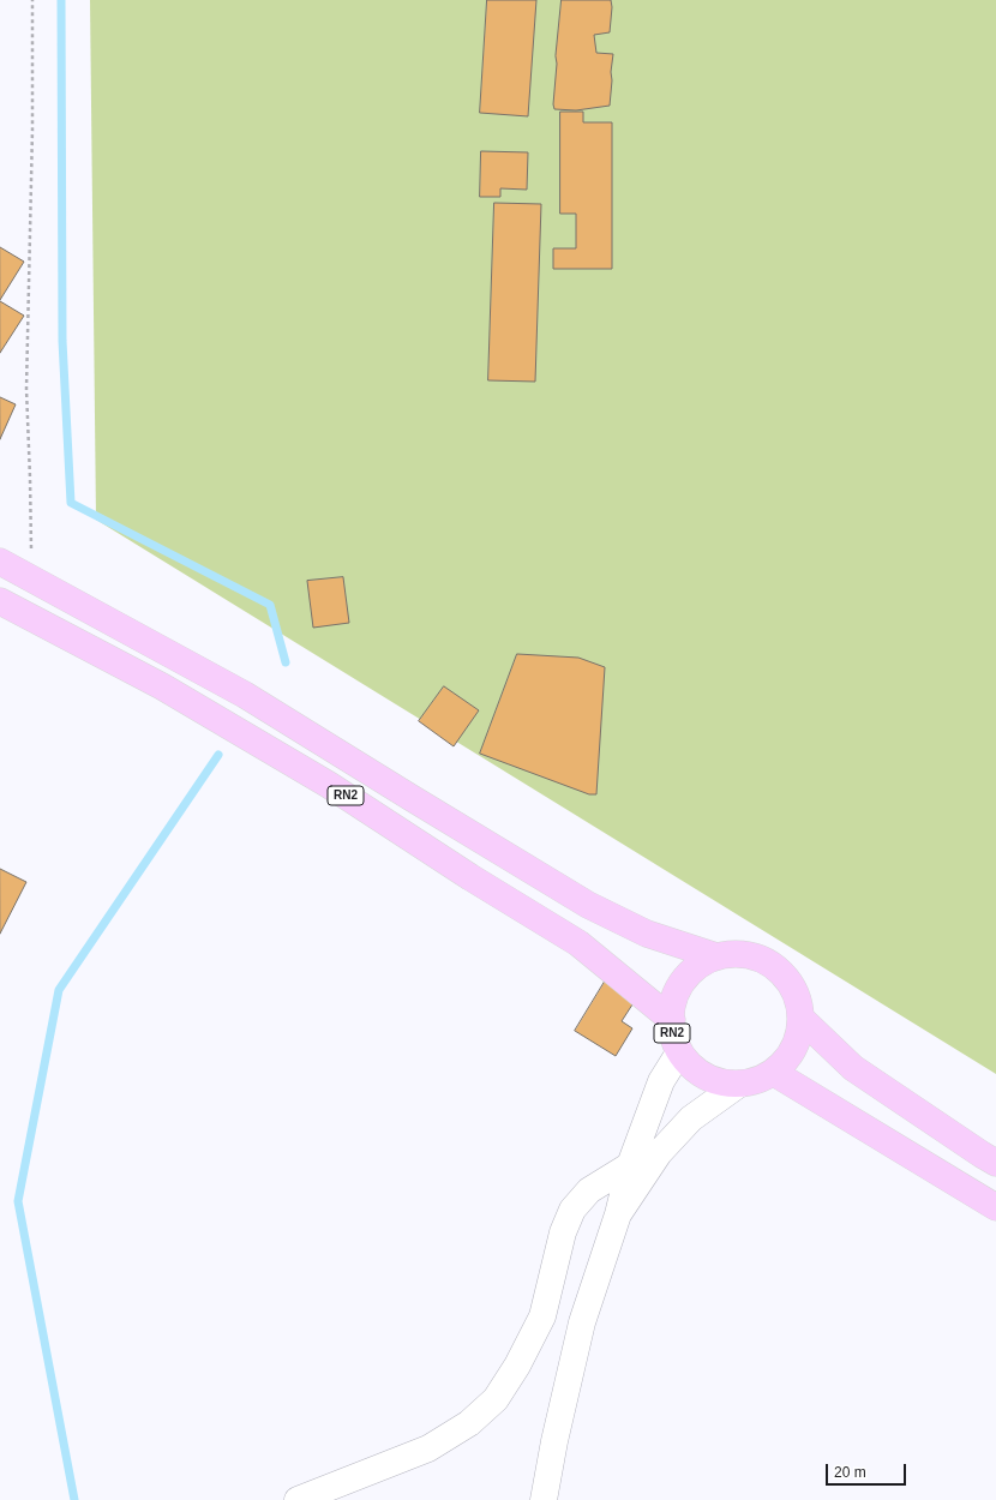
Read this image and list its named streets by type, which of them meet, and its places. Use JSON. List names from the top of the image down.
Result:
{
  "streets": {
    "highway": ["RN2"]
  },
  "scale_bar": "20 m"
}
